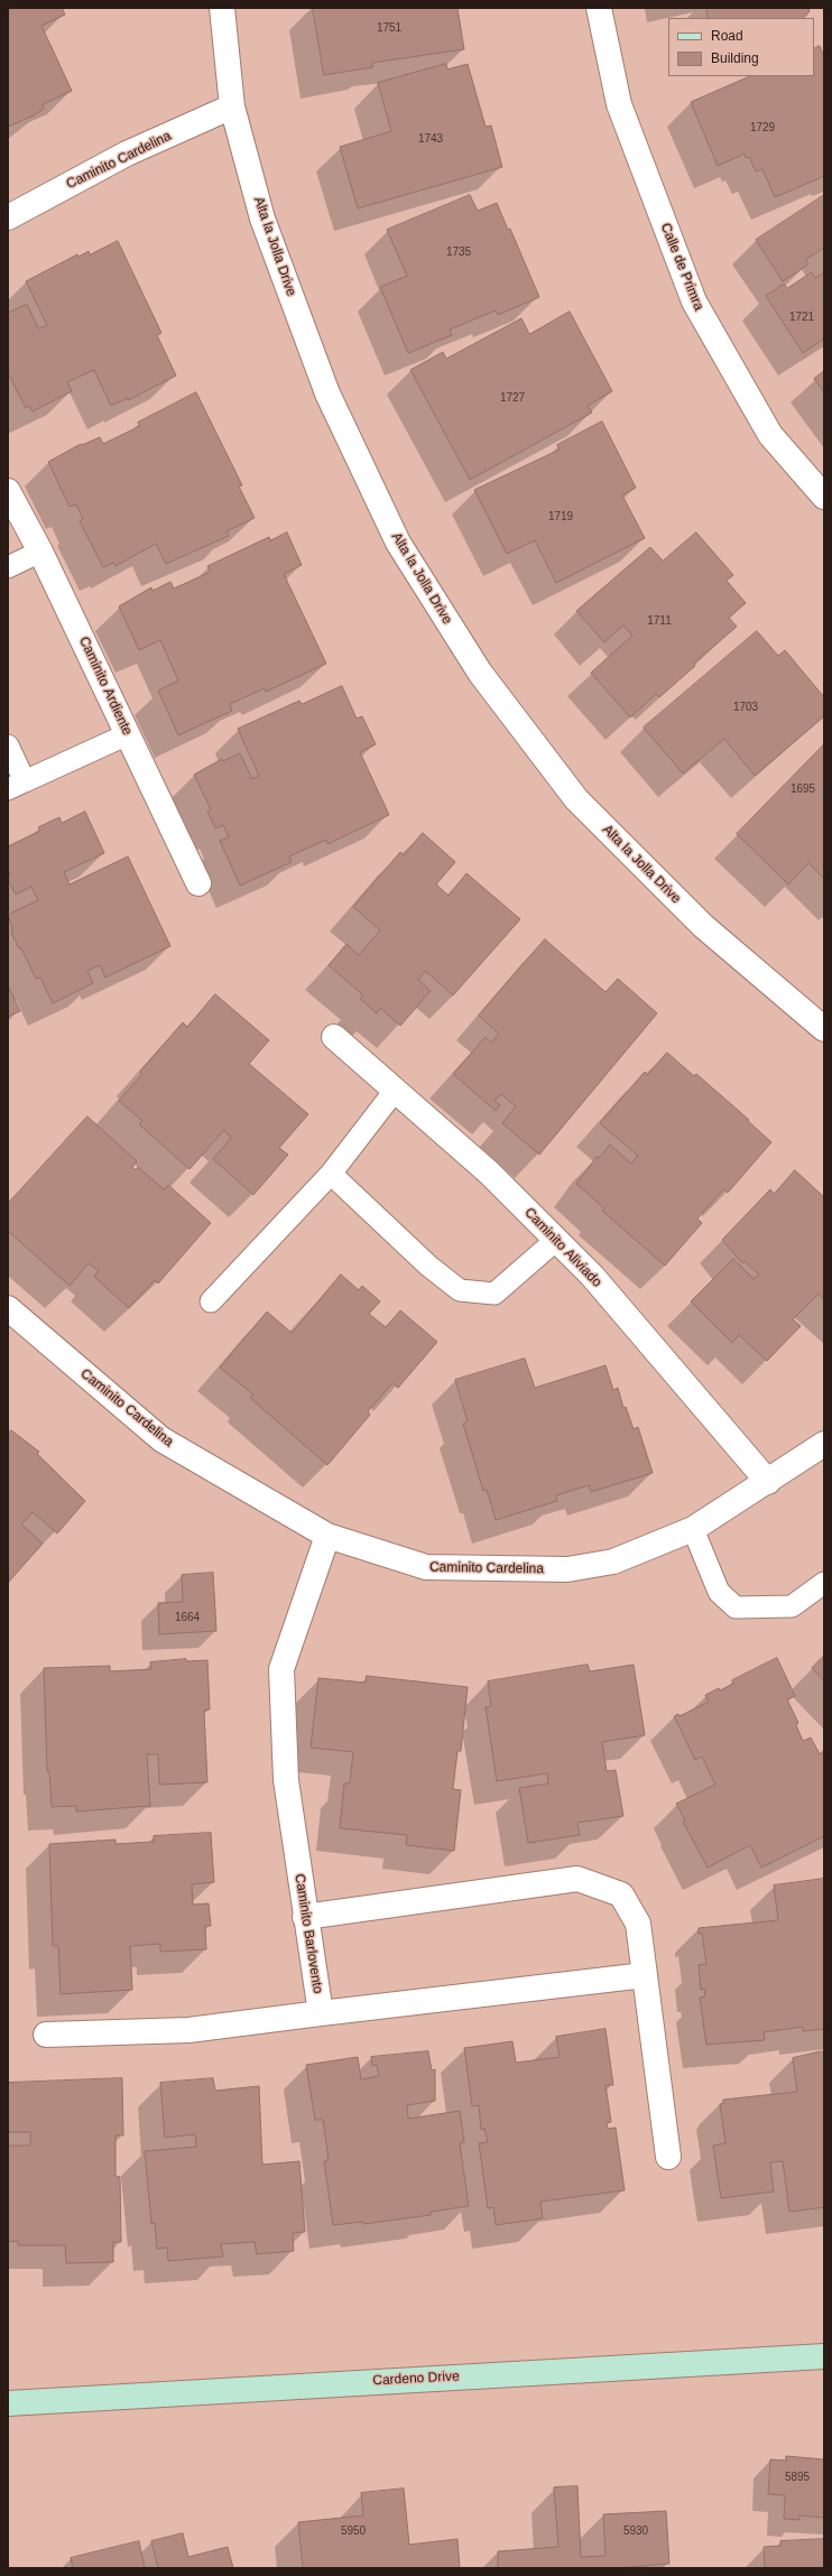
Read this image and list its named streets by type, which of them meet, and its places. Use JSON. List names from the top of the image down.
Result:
{
  "streets": {
    "street": [
      "Caminito Cardelina",
      "Alta la Jolla Drive",
      "Calle de Primra",
      "Caminito Ardiente",
      "Caminito Aliviado",
      "Caminito Barlovento",
      "Cardeno Drive"
    ]
  },
  "crossings": [
    ["Caminito Cardelina", "Alta la Jolla Drive"],
    ["Caminito Cardelina", "Caminito Aliviado"],
    ["Caminito Cardelina", "Caminito Barlovento"]
  ],
  "house_numbers": [
    "1751",
    "1729",
    "1743",
    "1735",
    "1721",
    "1727",
    "1719",
    "1711",
    "1703",
    "1695",
    "1664",
    "5895",
    "5950",
    "5930"
  ],
  "legend": ["Road", "Building"]
}
